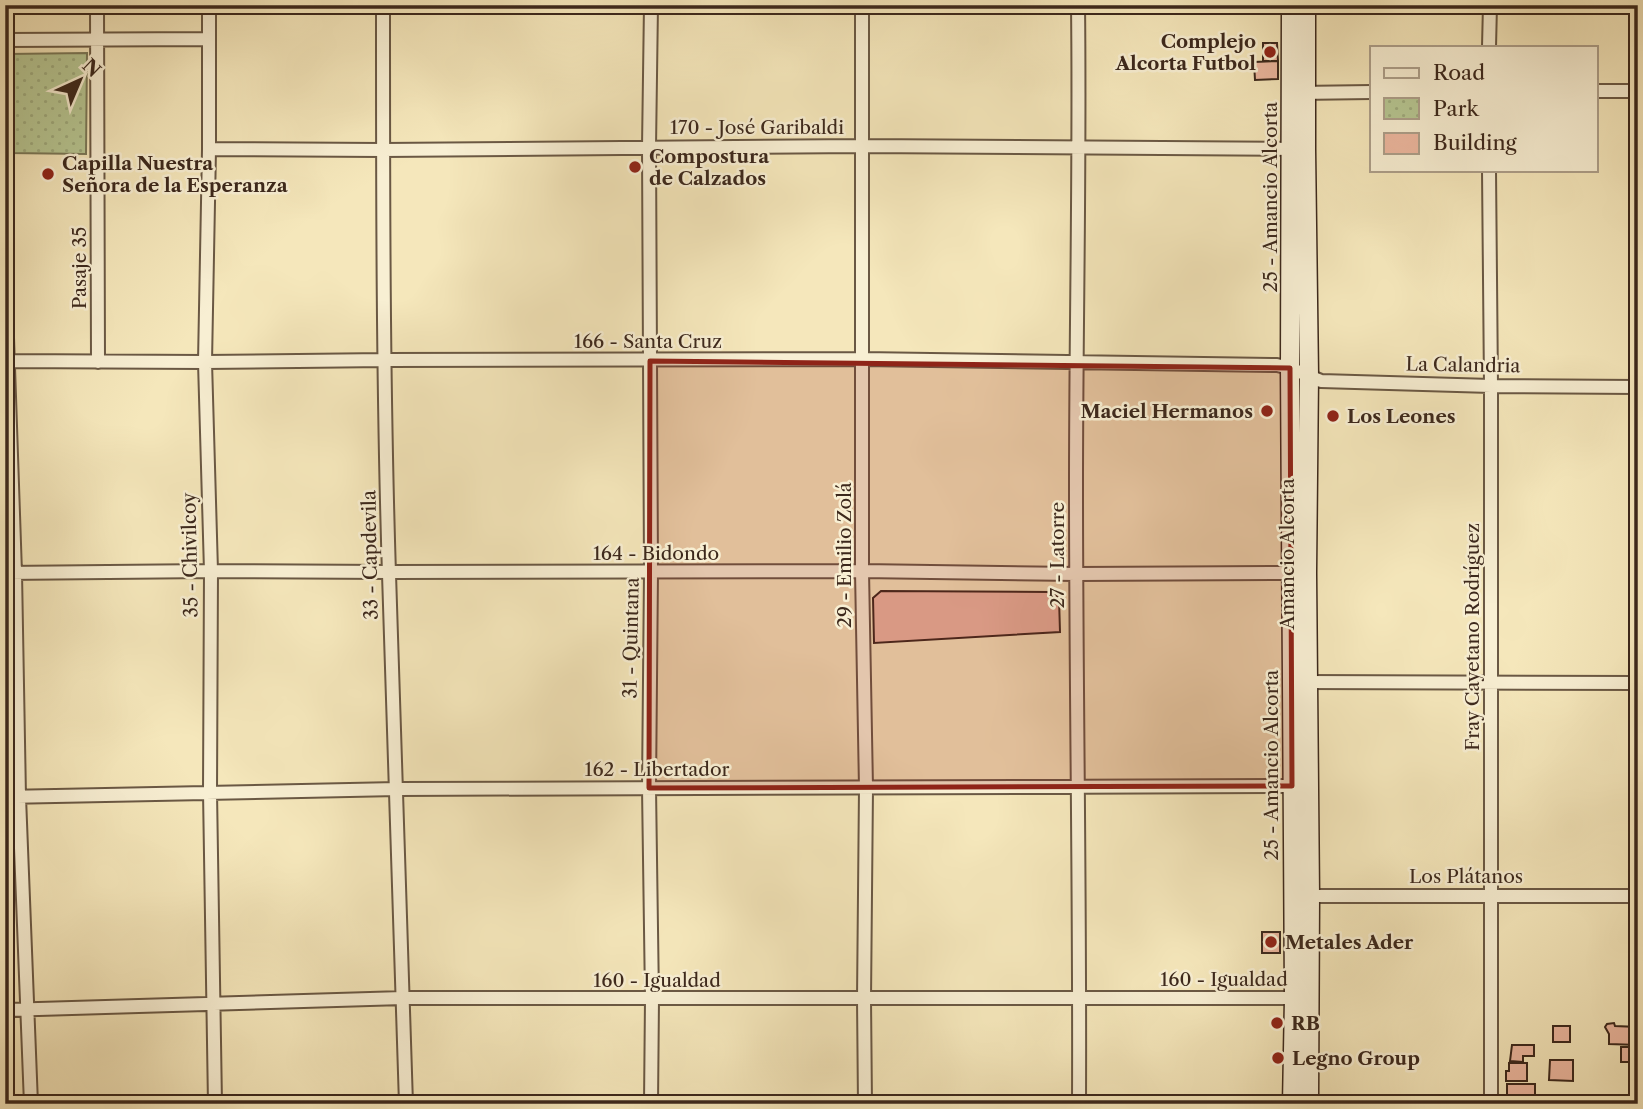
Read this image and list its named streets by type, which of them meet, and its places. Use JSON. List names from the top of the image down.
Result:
{
  "streets": {
    "main road": ["25 - Amancio Alcorta", "Amancio Alcorta"],
    "street": [
      "170 - José Garibaldi",
      "Pasaje 35",
      "166 - Santa Cruz",
      "La Calandria",
      "164 - Bidondo",
      "35 - Chivilcoy",
      "33 - Capdevila",
      "29 - Emilio Zolá",
      "27 - Latorre",
      "Fray Cayetano Rodríguez",
      "31 - Quintana",
      "162 - Libertador",
      "Los Plátanos",
      "160 - Igualdad"
    ]
  },
  "crossings": [
    ["170 - José Garibaldi", "25 - Amancio Alcorta"],
    ["170 - José Garibaldi", "Amancio Alcorta"],
    ["170 - José Garibaldi", "35 - Chivilcoy"],
    ["170 - José Garibaldi", "33 - Capdevila"],
    ["170 - José Garibaldi", "29 - Emilio Zolá"],
    ["170 - José Garibaldi", "27 - Latorre"],
    ["170 - José Garibaldi", "31 - Quintana"],
    ["25 - Amancio Alcorta", "166 - Santa Cruz"],
    ["25 - Amancio Alcorta", "La Calandria"],
    ["25 - Amancio Alcorta", "164 - Bidondo"],
    ["25 - Amancio Alcorta", "Amancio Alcorta"],
    ["25 - Amancio Alcorta", "162 - Libertador"],
    ["25 - Amancio Alcorta", "Los Plátanos"],
    ["25 - Amancio Alcorta", "160 - Igualdad"],
    ["Pasaje 35", "166 - Santa Cruz"],
    ["166 - Santa Cruz", "La Calandria"],
    ["166 - Santa Cruz", "35 - Chivilcoy"],
    ["166 - Santa Cruz", "33 - Capdevila"],
    ["166 - Santa Cruz", "29 - Emilio Zolá"],
    ["166 - Santa Cruz", "27 - Latorre"],
    ["166 - Santa Cruz", "31 - Quintana"],
    ["La Calandria", "Amancio Alcorta"],
    ["La Calandria", "Fray Cayetano Rodríguez"],
    ["164 - Bidondo", "Amancio Alcorta"],
    ["164 - Bidondo", "35 - Chivilcoy"],
    ["164 - Bidondo", "33 - Capdevila"],
    ["164 - Bidondo", "29 - Emilio Zolá"],
    ["164 - Bidondo", "27 - Latorre"],
    ["164 - Bidondo", "31 - Quintana"],
    ["35 - Chivilcoy", "162 - Libertador"],
    ["35 - Chivilcoy", "160 - Igualdad"],
    ["33 - Capdevila", "162 - Libertador"],
    ["33 - Capdevila", "160 - Igualdad"],
    ["29 - Emilio Zolá", "162 - Libertador"],
    ["29 - Emilio Zolá", "160 - Igualdad"],
    ["27 - Latorre", "162 - Libertador"],
    ["27 - Latorre", "160 - Igualdad"],
    ["Fray Cayetano Rodríguez", "Los Plátanos"],
    ["31 - Quintana", "162 - Libertador"],
    ["31 - Quintana", "160 - Igualdad"]
  ],
  "places": [
    "Complejo Alcorta Futbol",
    "Compostura de Calzados",
    "Capilla Nuestra Señora de la Esperanza",
    "Maciel Hermanos",
    "Los Leones",
    "Metales Ader",
    "RB",
    "Legno Group"
  ],
  "legend": ["Road", "Park", "Building"],
  "north": "top right"
}
